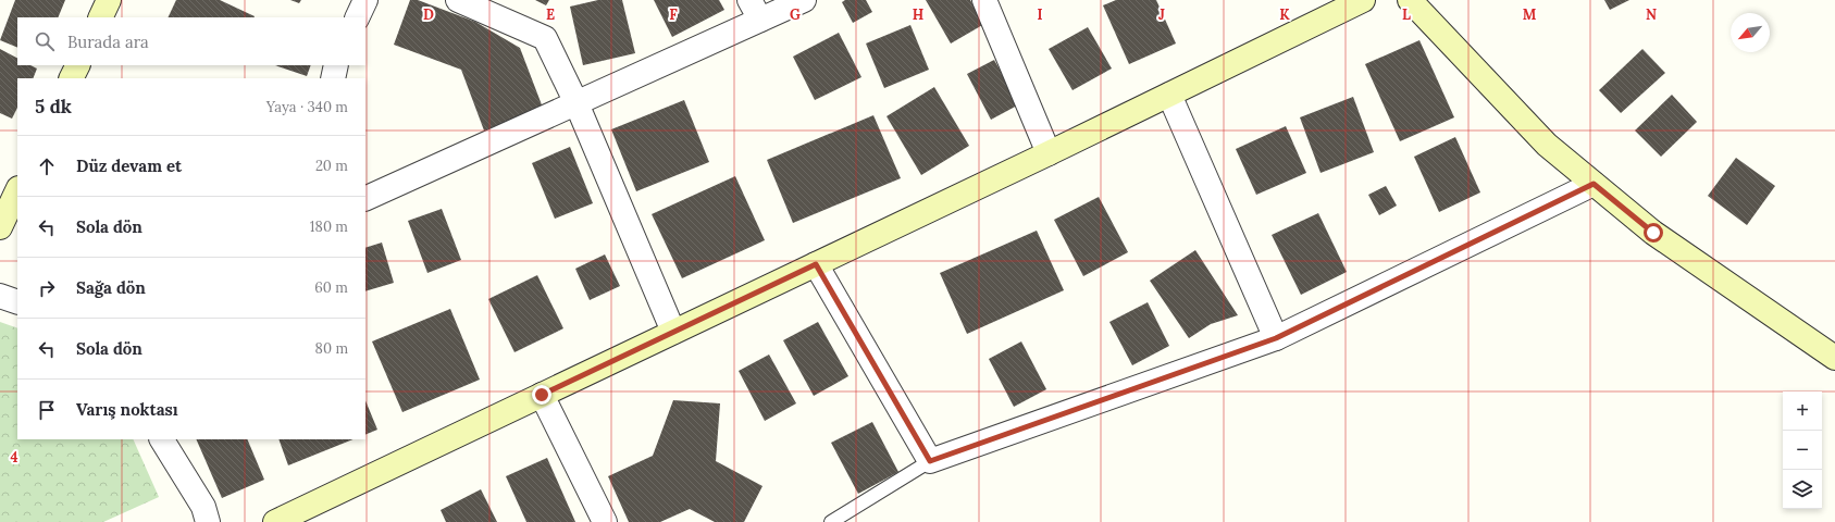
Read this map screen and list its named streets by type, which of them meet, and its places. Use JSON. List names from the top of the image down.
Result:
{
  "north": "bottom left",
  "page": {
    "search": "Burada ara",
    "heading": ["5 dk", "Yaya · 340 m"],
    "list": [
      ["Düz devam et", "20 m"],
      ["Sola dön", "180 m"],
      ["Sağa dön", "60 m"],
      ["Sola dön", "80 m"],
      "Varış noktası"
    ],
    "map_buttons": ["+", "−"]
  },
  "grid": {
    "columns": [
      "D",
      "E",
      "F",
      "G",
      "H",
      "I",
      "J",
      "K",
      "L",
      "M",
      "N"
    ],
    "rows": ["4"]
  }
}
